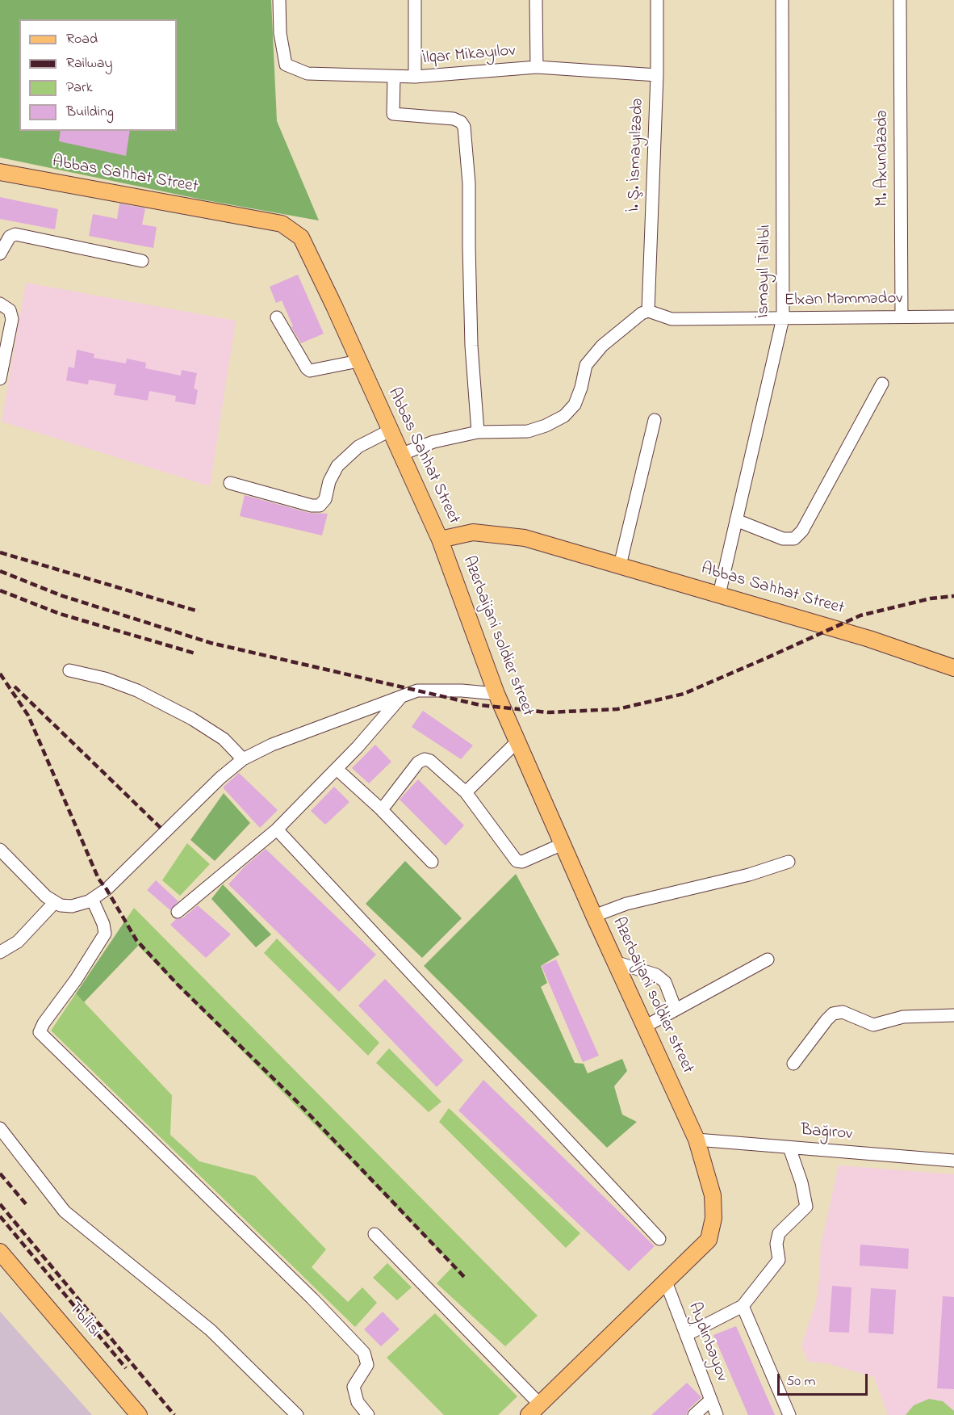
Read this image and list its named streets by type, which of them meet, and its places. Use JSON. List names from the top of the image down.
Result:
{
  "streets": {
    "main road": ["Abbas Sahhat Street", "Azerbaijani soldier street", "Tbilisi"],
    "street": [
      "İlqar Mikayılov",
      "İ. Ş. İsmayılzadə",
      "M. Axundzadə",
      "İsmayıl Talıblı",
      "Elxan Məmmədov",
      "Bağırov",
      "Aydınbəyov"
    ]
  },
  "crossings": [
    ["İlqar Mikayılov", "İ. Ş. İsmayılzadə"],
    ["İ. Ş. İsmayılzadə", "Elxan Məmmədov"],
    ["M. Axundzadə", "Elxan Məmmədov"],
    ["Abbas Sahhat Street", "İsmayıl Talıblı"],
    ["Abbas Sahhat Street", "Azerbaijani soldier street"],
    ["İsmayıl Talıblı", "Elxan Məmmədov"],
    ["Azerbaijani soldier street", "Bağırov"],
    ["Azerbaijani soldier street", "Aydınbəyov"]
  ],
  "legend": [
    "Road",
    "Railway",
    "Park",
    "Building"
  ],
  "scale_bar": "50 m"
}
